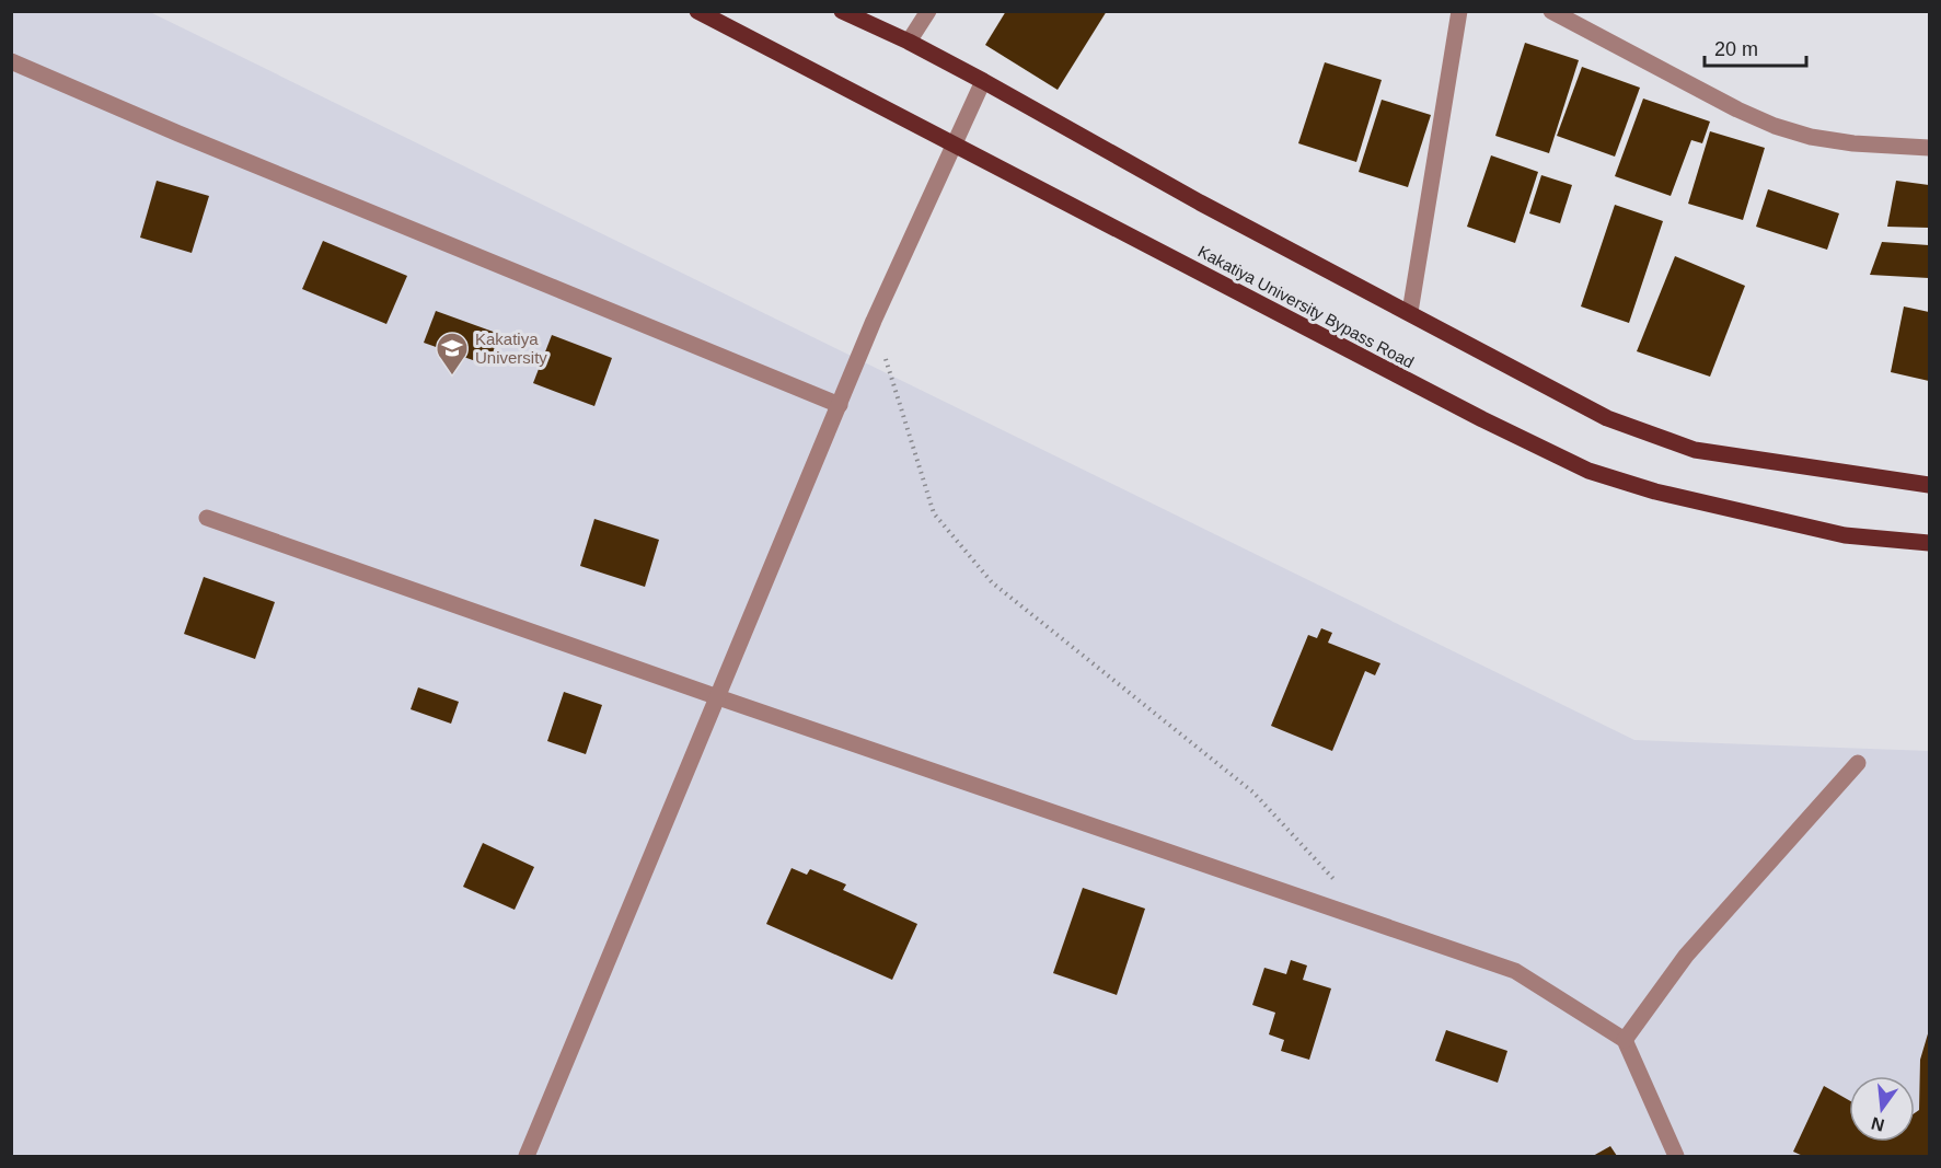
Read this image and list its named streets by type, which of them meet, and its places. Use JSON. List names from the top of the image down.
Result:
{
  "streets": {
    "main road": ["Kakatiya University Bypass Road"]
  },
  "places": {
    "school or university": ["Kakatiya University"]
  },
  "scale_bar": "20 m",
  "north": "bottom"
}
